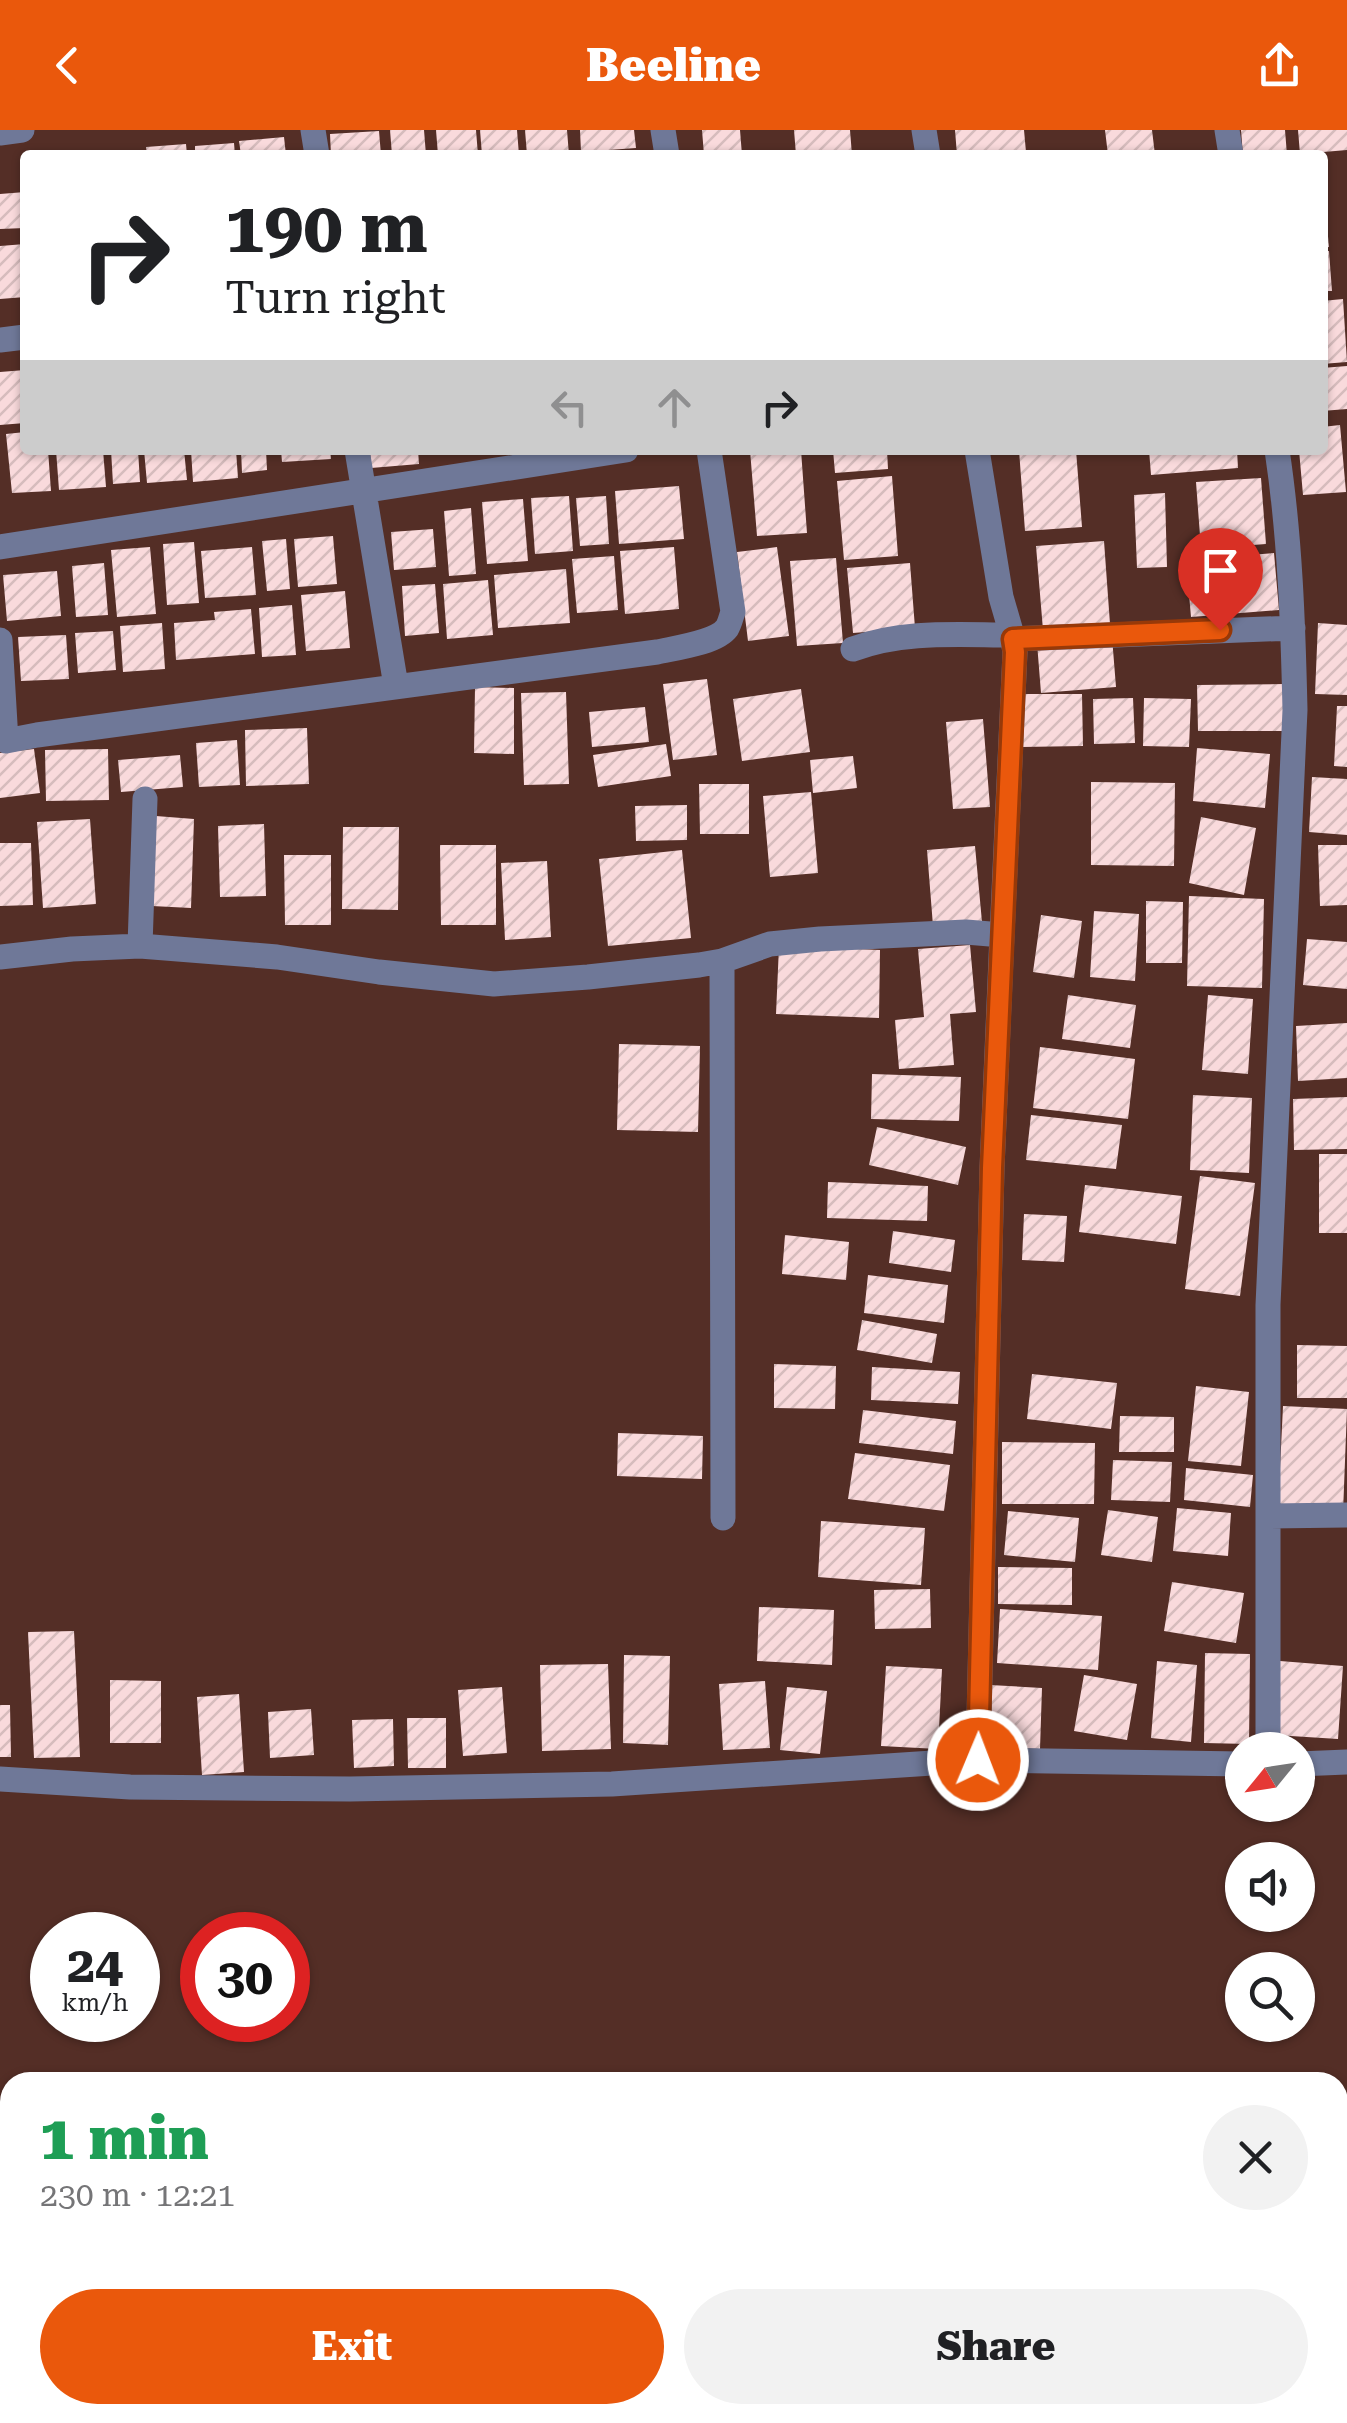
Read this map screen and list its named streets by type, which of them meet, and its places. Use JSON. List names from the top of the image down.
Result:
{
  "north": "bottom left",
  "page": {
    "header": "Beeline",
    "turn": ["190 m", "Turn right"],
    "speed": "24 km/h",
    "limit": "30",
    "heading": ["1 min", "230 m · 12:21"],
    "buttons": ["Exit", "Share"]
  }
}
